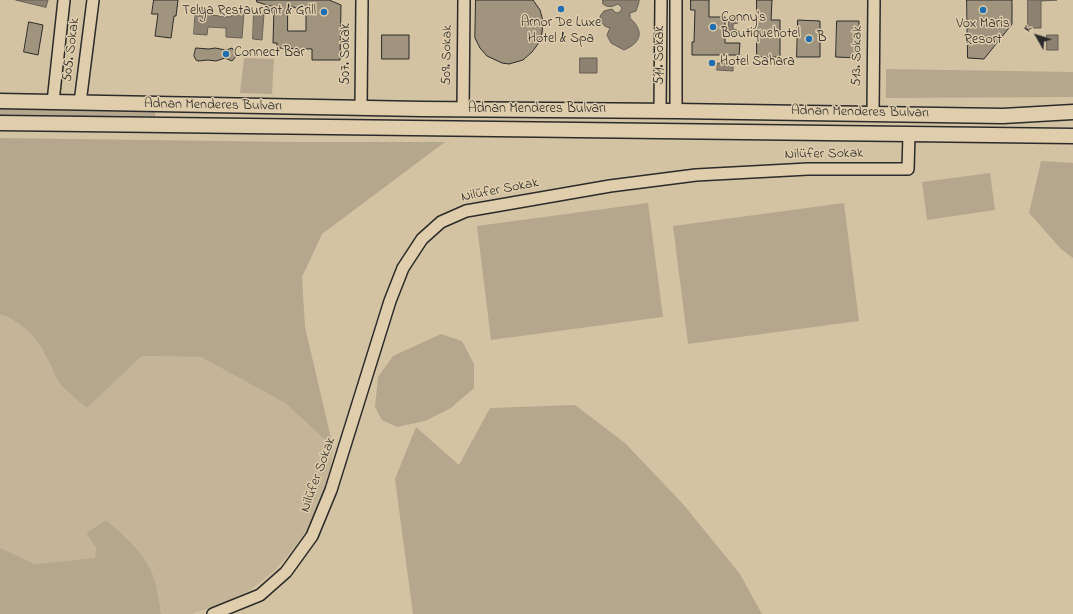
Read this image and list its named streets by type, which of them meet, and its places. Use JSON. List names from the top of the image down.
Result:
{
  "streets": {
    "main road": ["Adnan Menderes Bulvarı"],
    "street": [
      "505. Sokak",
      "507. Sokak",
      "509. Sokak",
      "511. Sokak",
      "513. Sokak",
      "Nilüfer Sokak"
    ]
  },
  "crossings": [
    ["505. Sokak", "Adnan Menderes Bulvarı"],
    ["507. Sokak", "Adnan Menderes Bulvarı"],
    ["509. Sokak", "Adnan Menderes Bulvarı"],
    ["511. Sokak", "Adnan Menderes Bulvarı"],
    ["513. Sokak", "Adnan Menderes Bulvarı"],
    ["Adnan Menderes Bulvarı", "Nilüfer Sokak"]
  ],
  "places": [
    "Arnor De Luxe Hotel & Spa",
    "Vox Maris Resort",
    "Telya Restaurant & Grill",
    "Conny's Boutiquehotel",
    "B",
    "Connect Bar",
    "Hotel Sahara"
  ],
  "north": "top left"
}
